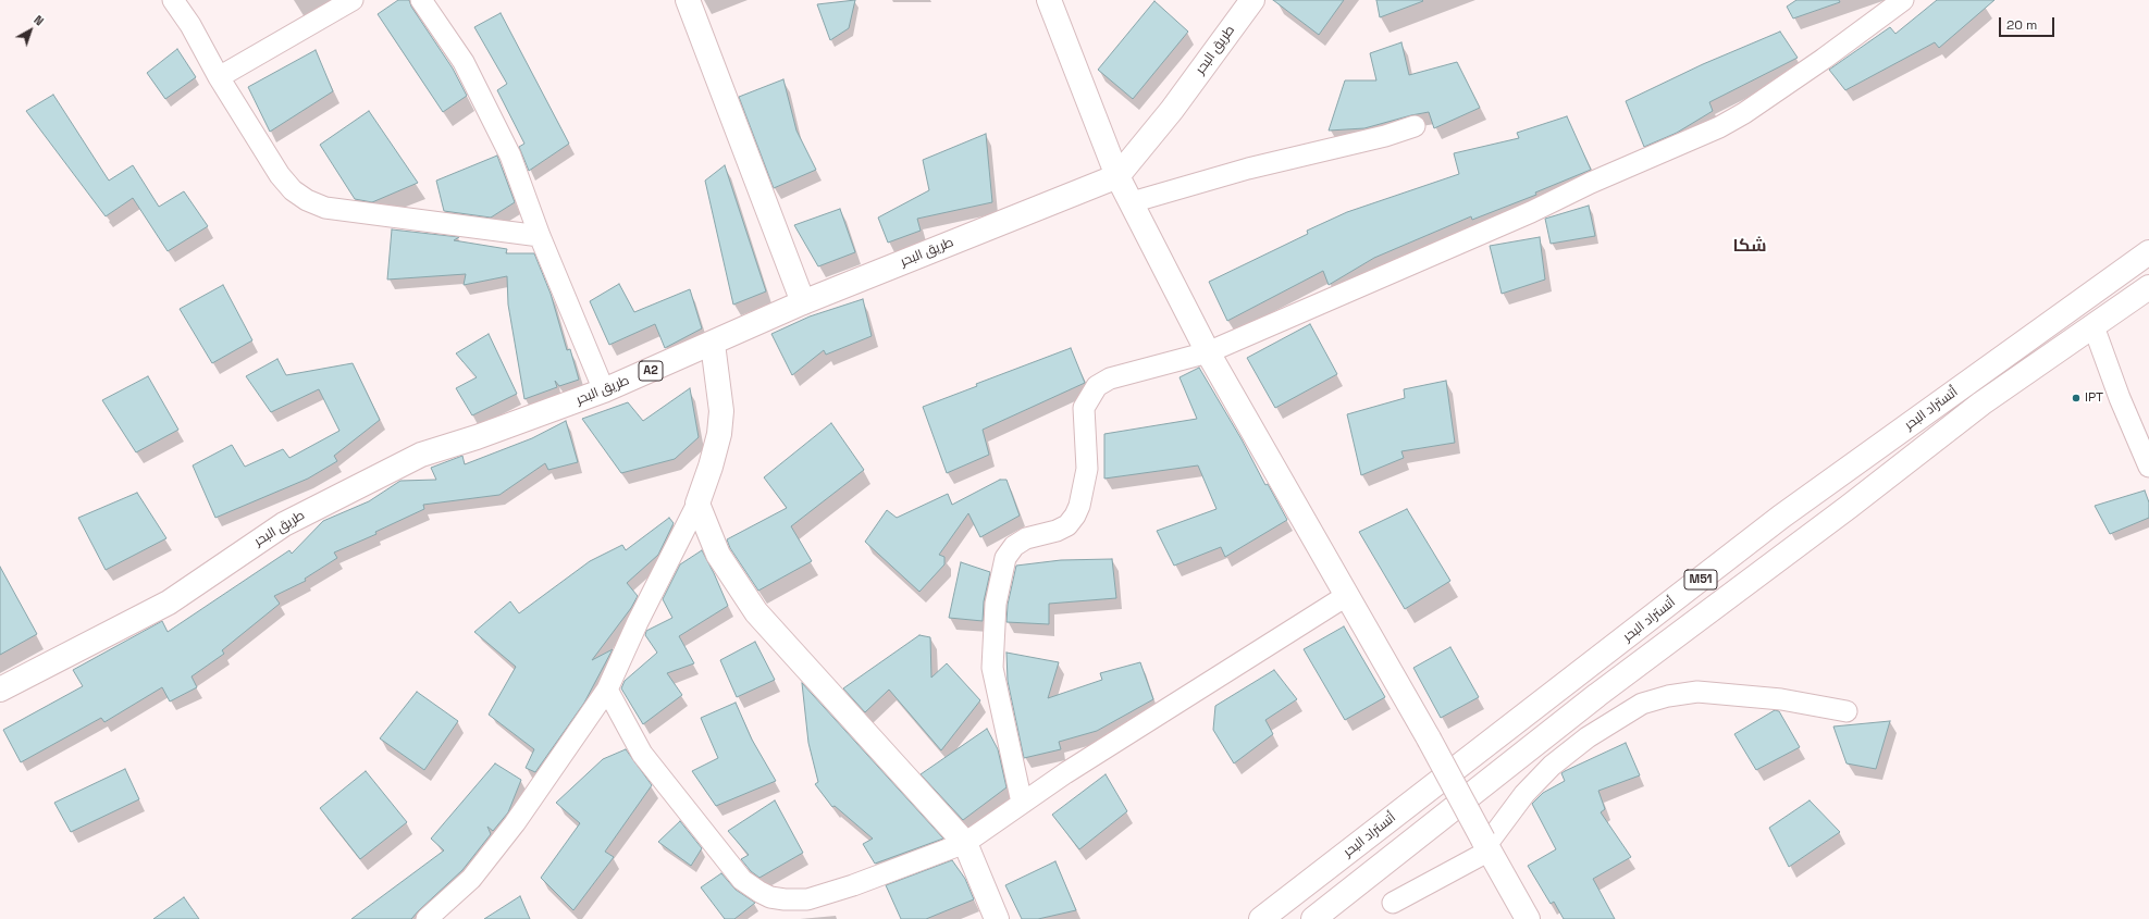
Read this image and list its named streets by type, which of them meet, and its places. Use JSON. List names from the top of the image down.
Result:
{
  "streets": {
    "main road": [
      "طريق البحر",
      "A2",
      "أتستراد البحر",
      "M51"
    ]
  },
  "districts": ["شكا"],
  "places": ["IPT"],
  "scale_bar": "20 m",
  "north": "top right"
}
